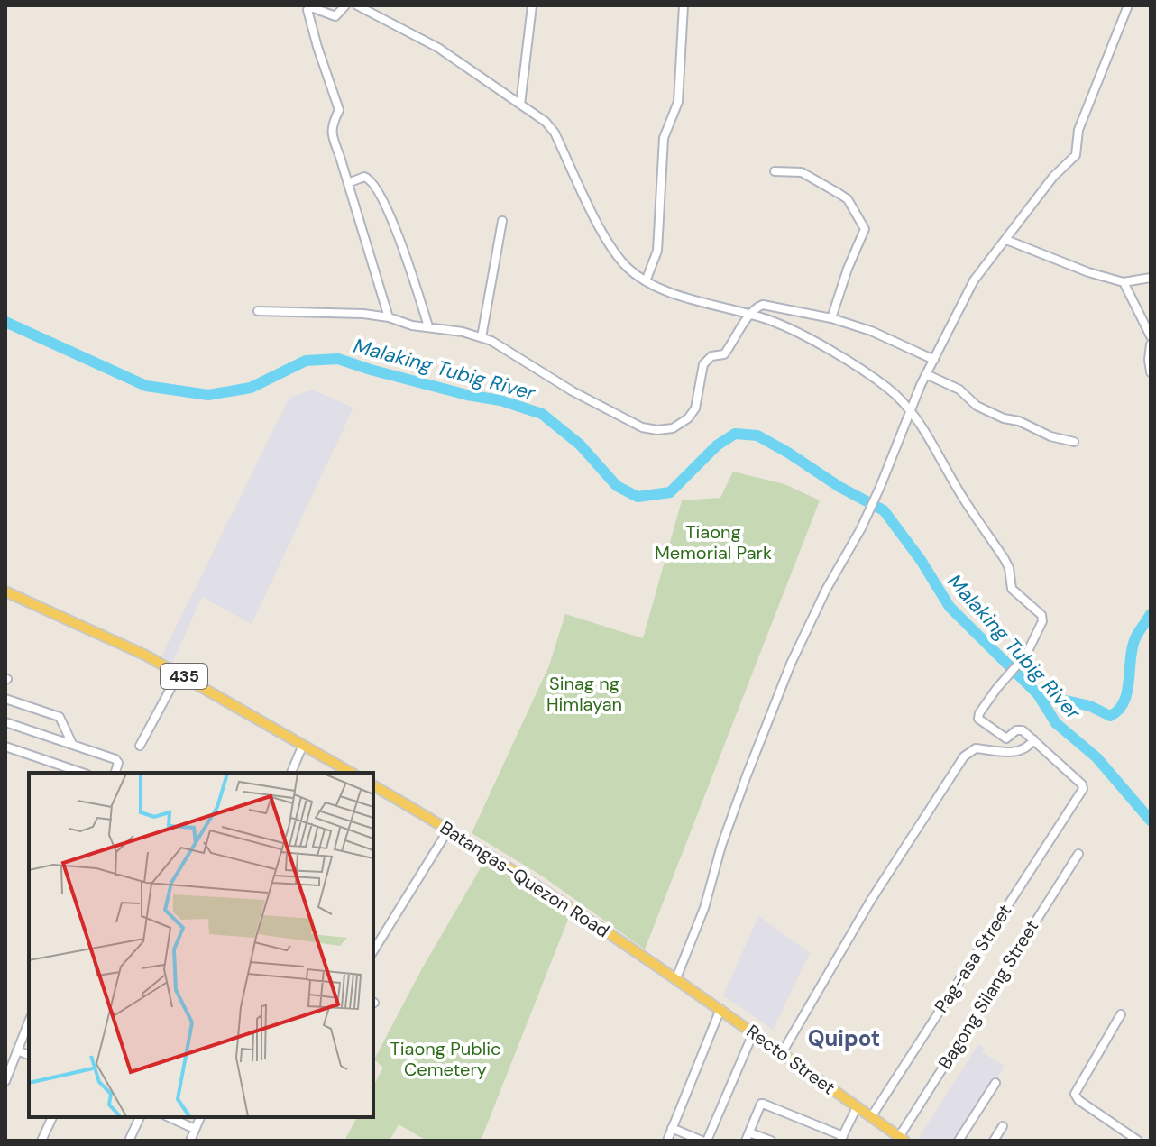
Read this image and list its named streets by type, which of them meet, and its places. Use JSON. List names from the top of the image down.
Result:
{
  "streets": {
    "main road": ["435", "Batangas-Quezon Road", "Recto Street"],
    "street": ["Pag-asa Street", "Bagong Silang Street"]
  },
  "crossings": [
    ["Batangas-Quezon Road", "Recto Street"],
    ["Pag-asa Street", "Recto Street"],
    ["Bagong Silang Street", "Recto Street"]
  ],
  "districts": ["Quipot"],
  "water": ["Malaking Tubig River"],
  "parks": ["Tiaong Memorial Park", "Sinag ng Himlayan", "Tiaong Public Cemetery"]
}
